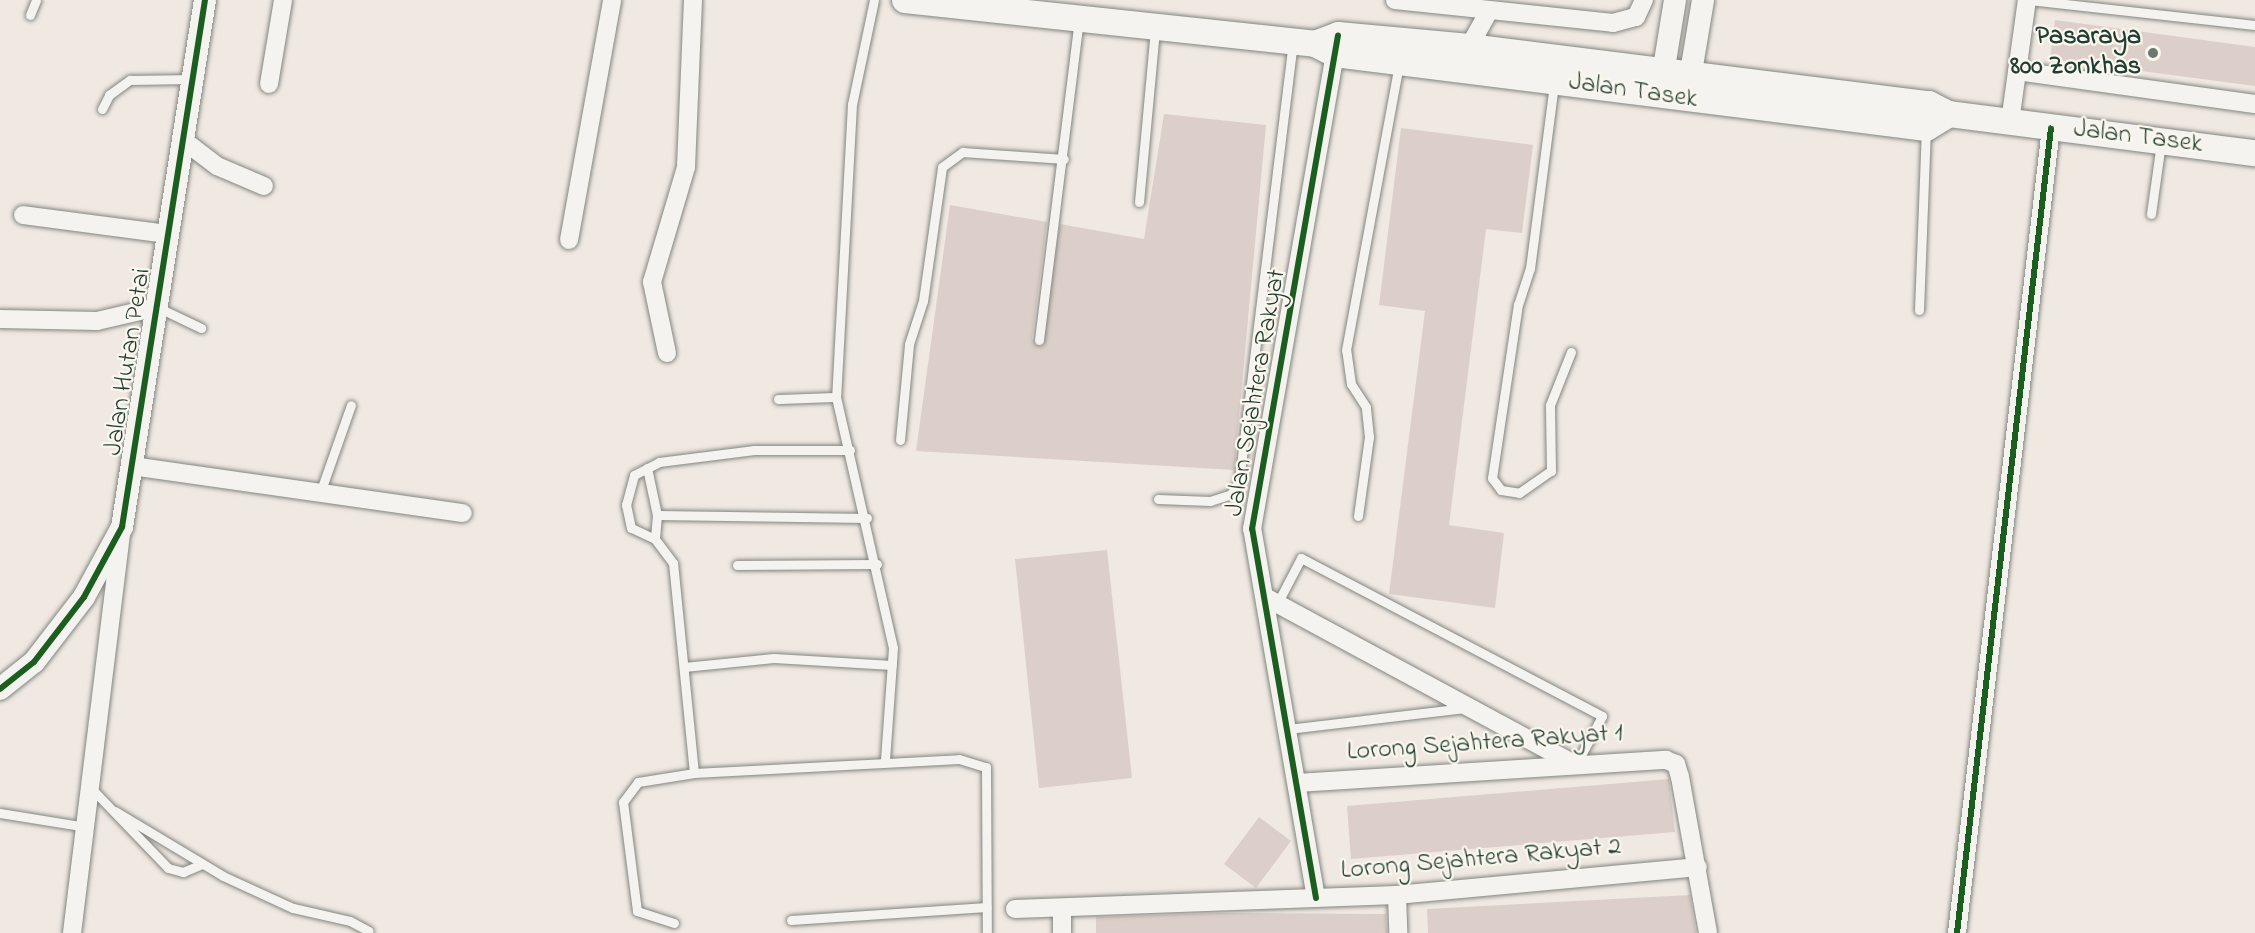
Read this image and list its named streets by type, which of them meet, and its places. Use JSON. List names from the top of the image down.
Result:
{
  "streets": {
    "main road": ["Jalan Tasek"],
    "street": [
      "Jalan Hutan Petai",
      "Jalan Sejahtera Rakyat",
      "Lorong Sejahtera Rakyat 1",
      "Lorong Sejahtera Rakyat 2"
    ]
  },
  "crossings": [
    ["Jalan Tasek", "Jalan Sejahtera Rakyat"],
    ["Jalan Sejahtera Rakyat", "Lorong Sejahtera Rakyat 1"],
    ["Jalan Sejahtera Rakyat", "Lorong Sejahtera Rakyat 2"],
    ["Lorong Sejahtera Rakyat 1", "Lorong Sejahtera Rakyat 2"]
  ],
  "places": ["Pasaraya 800 Zonkhas"]
}
